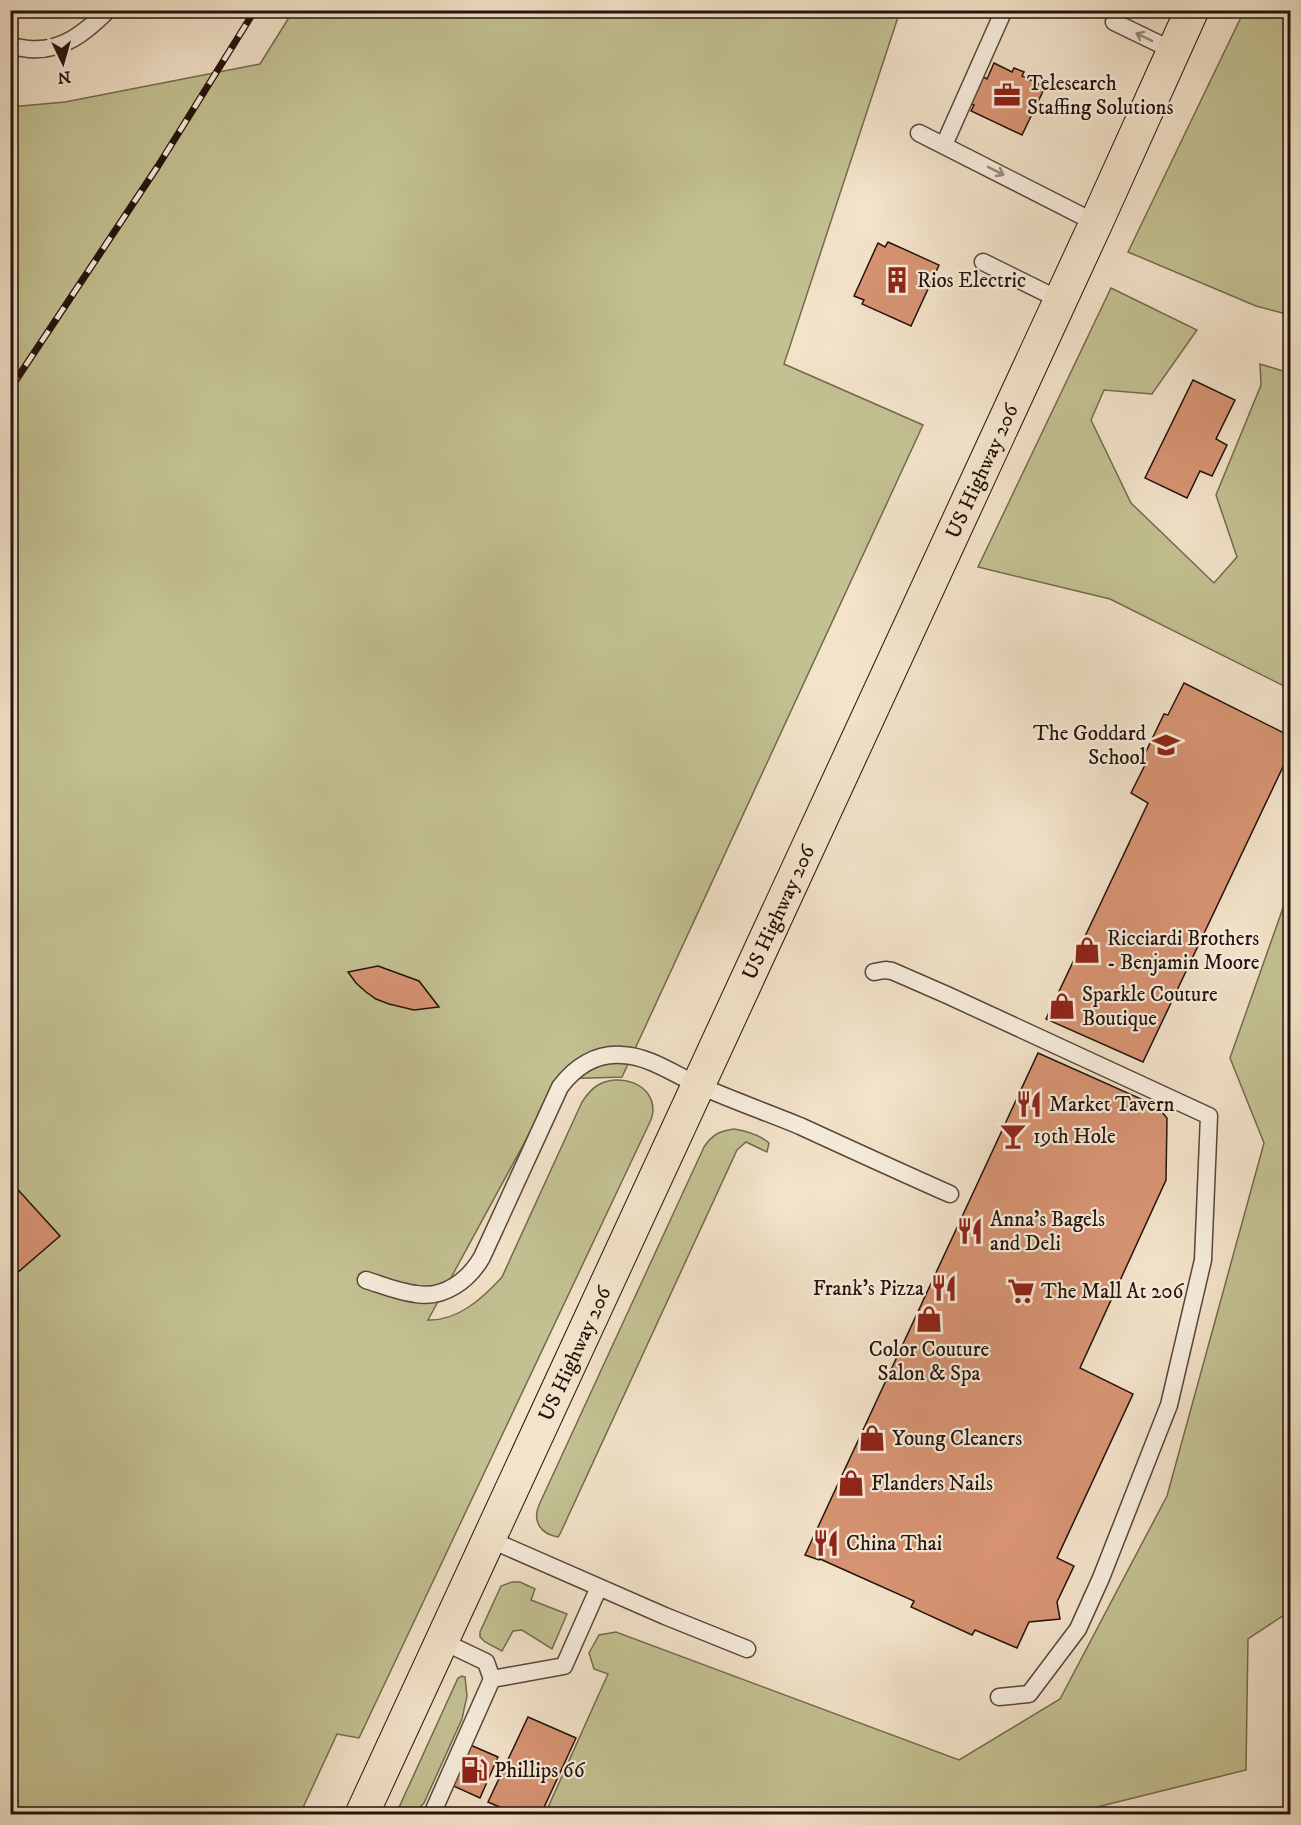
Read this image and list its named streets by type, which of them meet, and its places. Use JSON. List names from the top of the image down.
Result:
{
  "streets": {
    "highway": ["US Highway 206"]
  },
  "places": {
    "office": ["Telesearch Staffing Solutions"],
    "building": ["Rios Electric"],
    "school or university": ["The Goddard School"],
    "shop": [
      "Ricciardi Brothers - Benjamin Moore",
      "Sparkle Couture Boutique",
      "Color Couture Salon & Spa",
      "Young Cleaners",
      "Flanders Nails"
    ],
    "restaurant": [
      "Market Tavern",
      "Anna's Bagels and Deli",
      "Frank's Pizza",
      "China Thai"
    ],
    "bar": ["19th Hole"],
    "supermarket": ["The Mall At 206"],
    "fuel station": ["Phillips 66"]
  },
  "north": "bottom"
}
